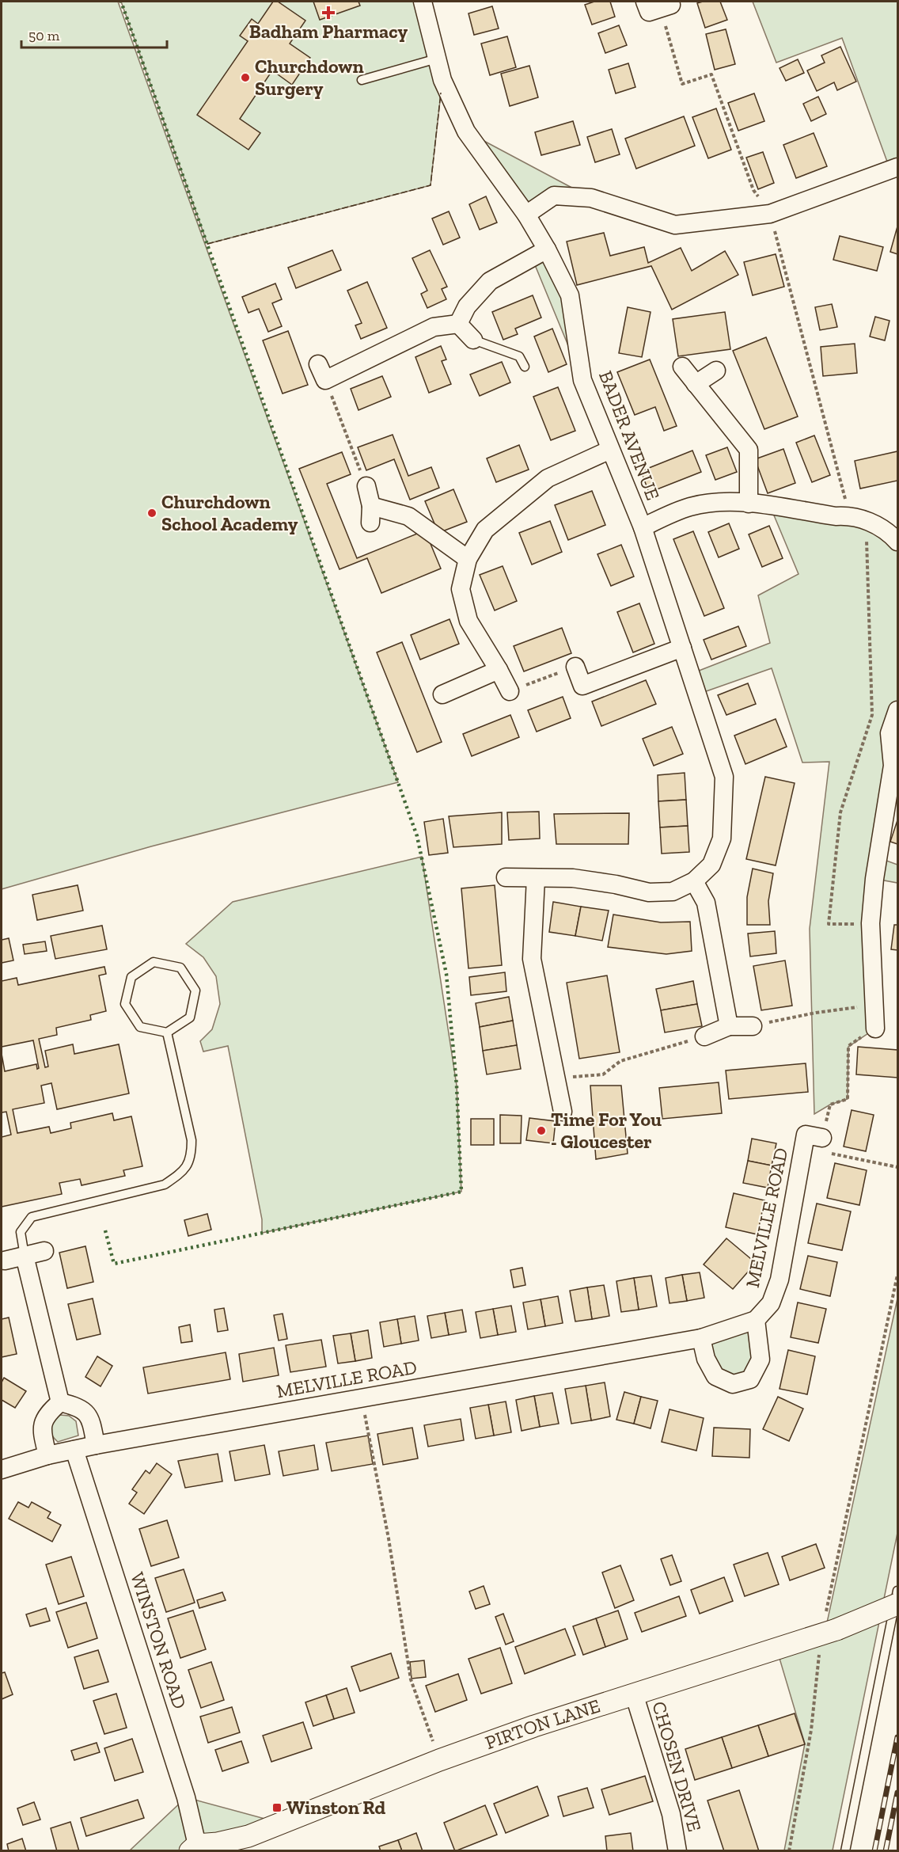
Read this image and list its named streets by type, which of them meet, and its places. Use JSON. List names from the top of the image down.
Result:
{
  "streets": {
    "street": [
      "BADER AVENUE",
      "MELVILLE ROAD",
      "WINSTON ROAD",
      "PIRTON LANE",
      "CHOSEN DRIVE"
    ]
  },
  "crossings": [
    ["MELVILLE ROAD", "WINSTON ROAD"],
    ["WINSTON ROAD", "PIRTON LANE"],
    ["PIRTON LANE", "CHOSEN DRIVE"]
  ],
  "places": {
    "health": ["Badham Pharmacy"],
    "other": ["Churchdown Surgery", "Churchdown School Academy", "Time For You - Gloucester"],
    "transit": ["Winston Rd"]
  },
  "scale_bar": "50 m"
}
